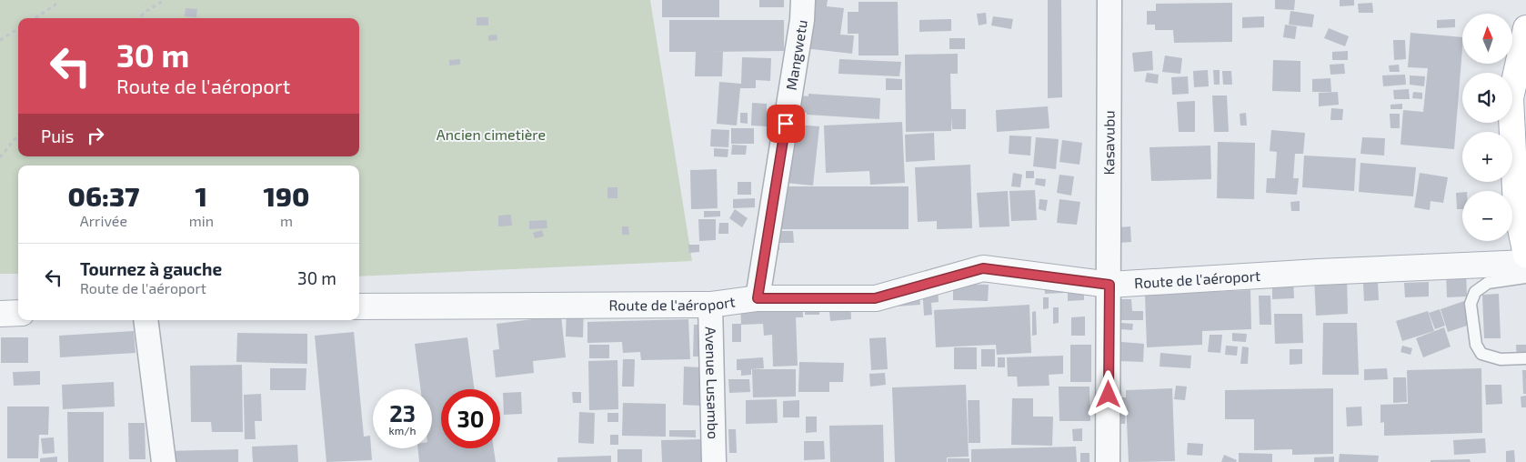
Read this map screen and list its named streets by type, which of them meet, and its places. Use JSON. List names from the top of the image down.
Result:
{
  "streets": {
    "street": [
      "Mangwetu",
      "Kasavubu",
      "Route de l'aéroport",
      "Avenue Lusambo"
    ]
  },
  "crossings": [
    ["Mangwetu", "Route de l'aéroport"],
    ["Kasavubu", "Route de l'aéroport"],
    ["Route de l'aéroport", "Avenue Lusambo"]
  ],
  "parks": ["Ancien cimetière"],
  "north": "top",
  "page": {
    "map_buttons": ["+", "−"],
    "turn": ["30 m", "Route de l'aéroport"],
    "then": "Puis",
    "eta": [
      "06:37",
      "Arrivée",
      "1",
      "min",
      "190",
      "m"
    ],
    "list": [
      {
        "name": "Tournez à gauche",
        "note": "Route de l'aéroport",
        "value": "30 m"
      }
    ],
    "speed": "23 km/h",
    "limit": "30"
  }
}
